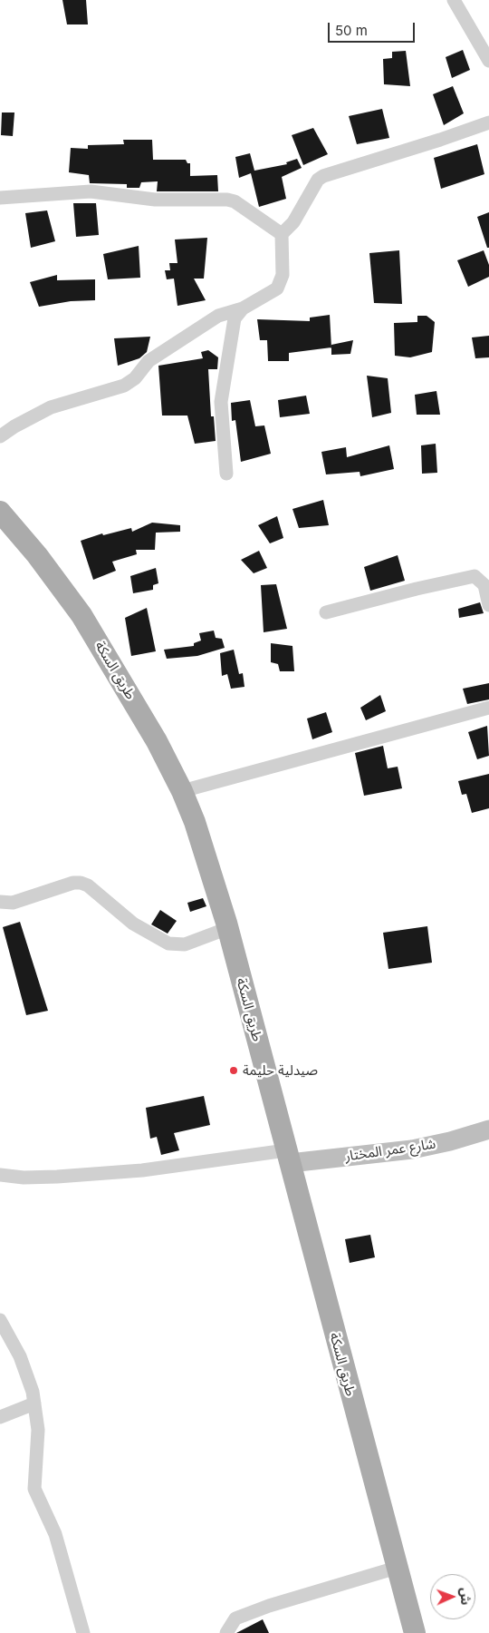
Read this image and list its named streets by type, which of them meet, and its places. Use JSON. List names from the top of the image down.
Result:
{
  "streets": {
    "main road": ["طريق السكة"],
    "street": ["شارع عمر المختار"]
  },
  "crossings": [
    ["طريق السكة", "شارع عمر المختار"]
  ],
  "places": ["صيدلية حليمة"],
  "scale_bar": "50 m",
  "north": "right"
}
